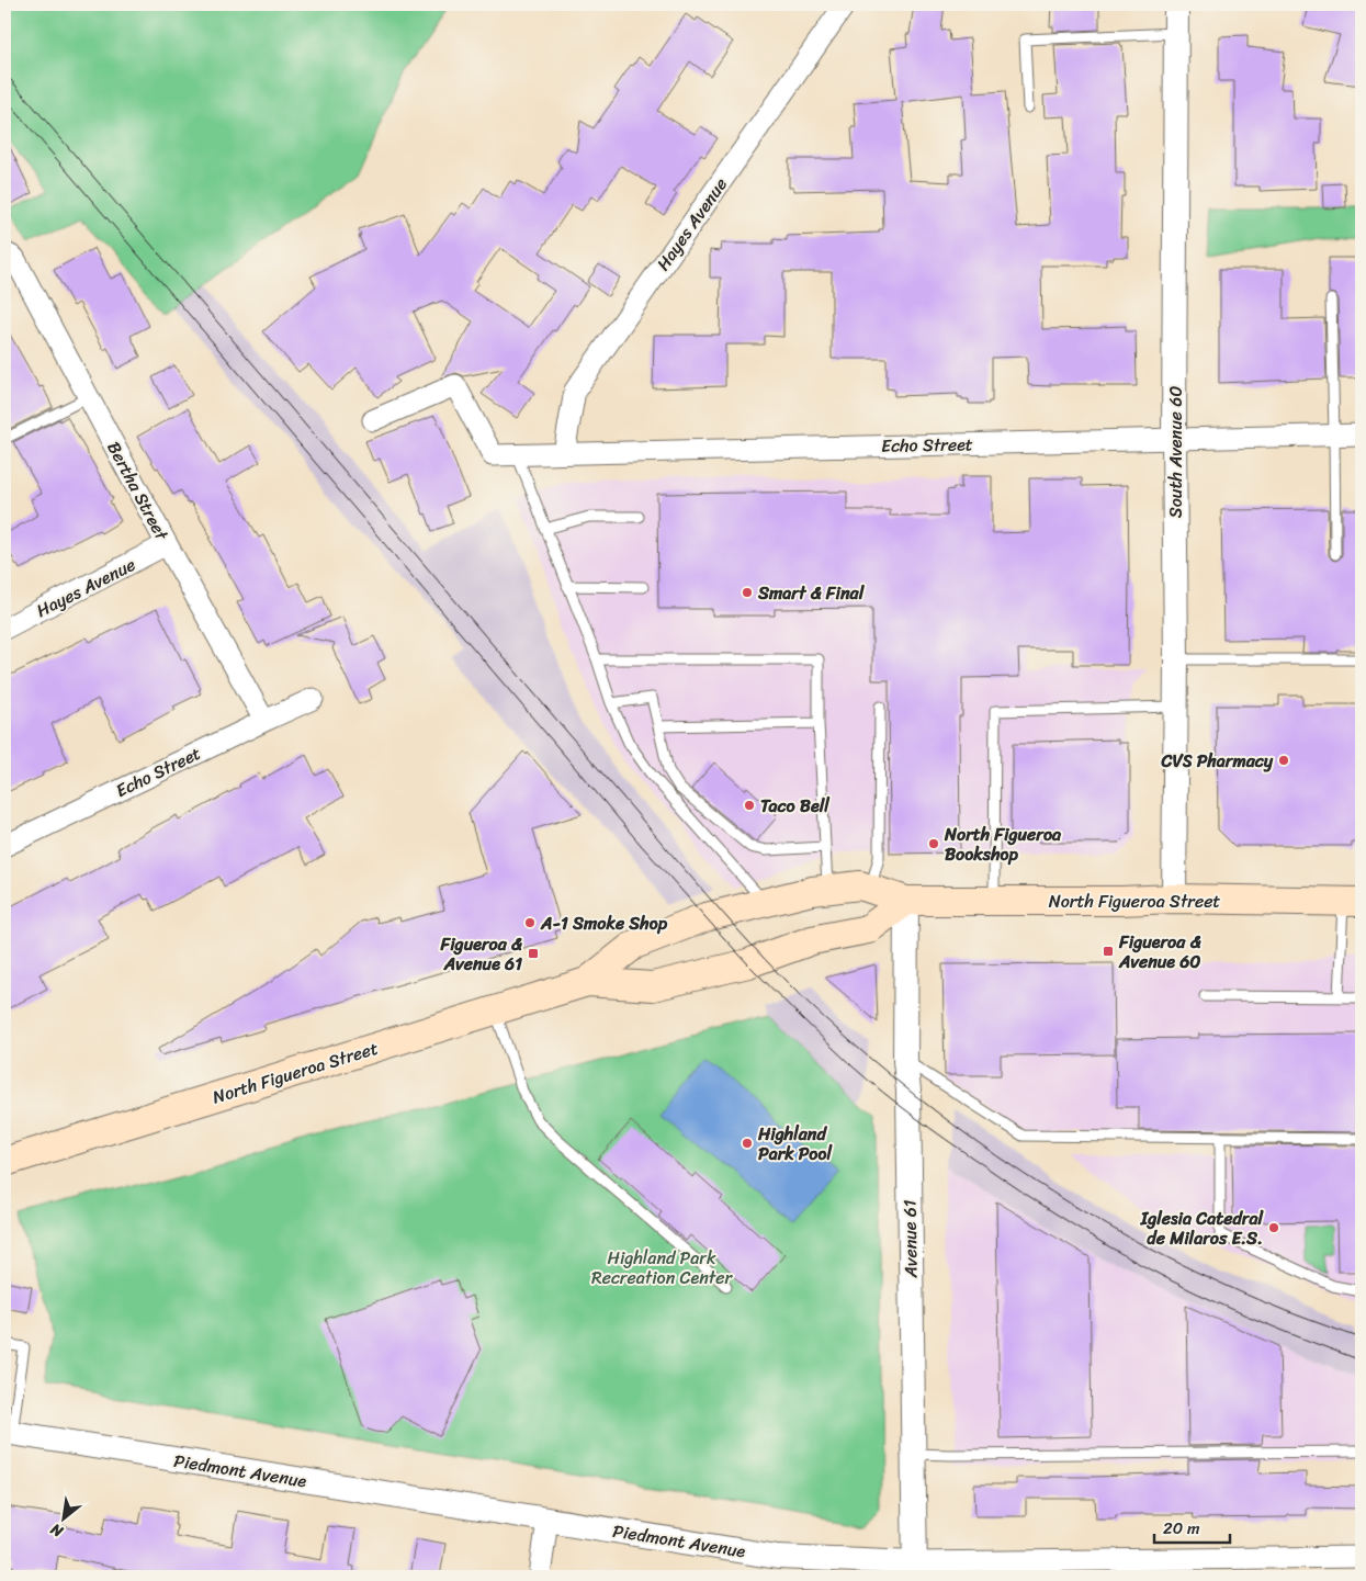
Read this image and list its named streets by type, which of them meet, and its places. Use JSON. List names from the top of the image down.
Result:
{
  "streets": {
    "main road": ["North Figueroa Street"],
    "street": [
      "Hayes Avenue",
      "Echo Street",
      "South Avenue 60",
      "Bertha Street",
      "Avenue 61",
      "Piedmont Avenue"
    ]
  },
  "crossings": [
    ["Hayes Avenue", "Echo Street"],
    ["Hayes Avenue", "Bertha Street"],
    ["Echo Street", "South Avenue 60"],
    ["Echo Street", "Bertha Street"],
    ["South Avenue 60", "North Figueroa Street"],
    ["North Figueroa Street", "Avenue 61"],
    ["Avenue 61", "Piedmont Avenue"]
  ],
  "parks": ["Highland Park Recreation Center"],
  "places": {
    "other": [
      "Smart & Final",
      "CVS Pharmacy",
      "Taco Bell",
      "North Figueroa Bookshop",
      "A-1 Smoke Shop",
      "Highland Park Pool",
      "Iglesia Catedral de Milaros E.S."
    ],
    "transit": ["Figueroa & Avenue 60", "Figueroa & Avenue 61"]
  },
  "scale_bar": "20 m",
  "north": "bottom left"
}
